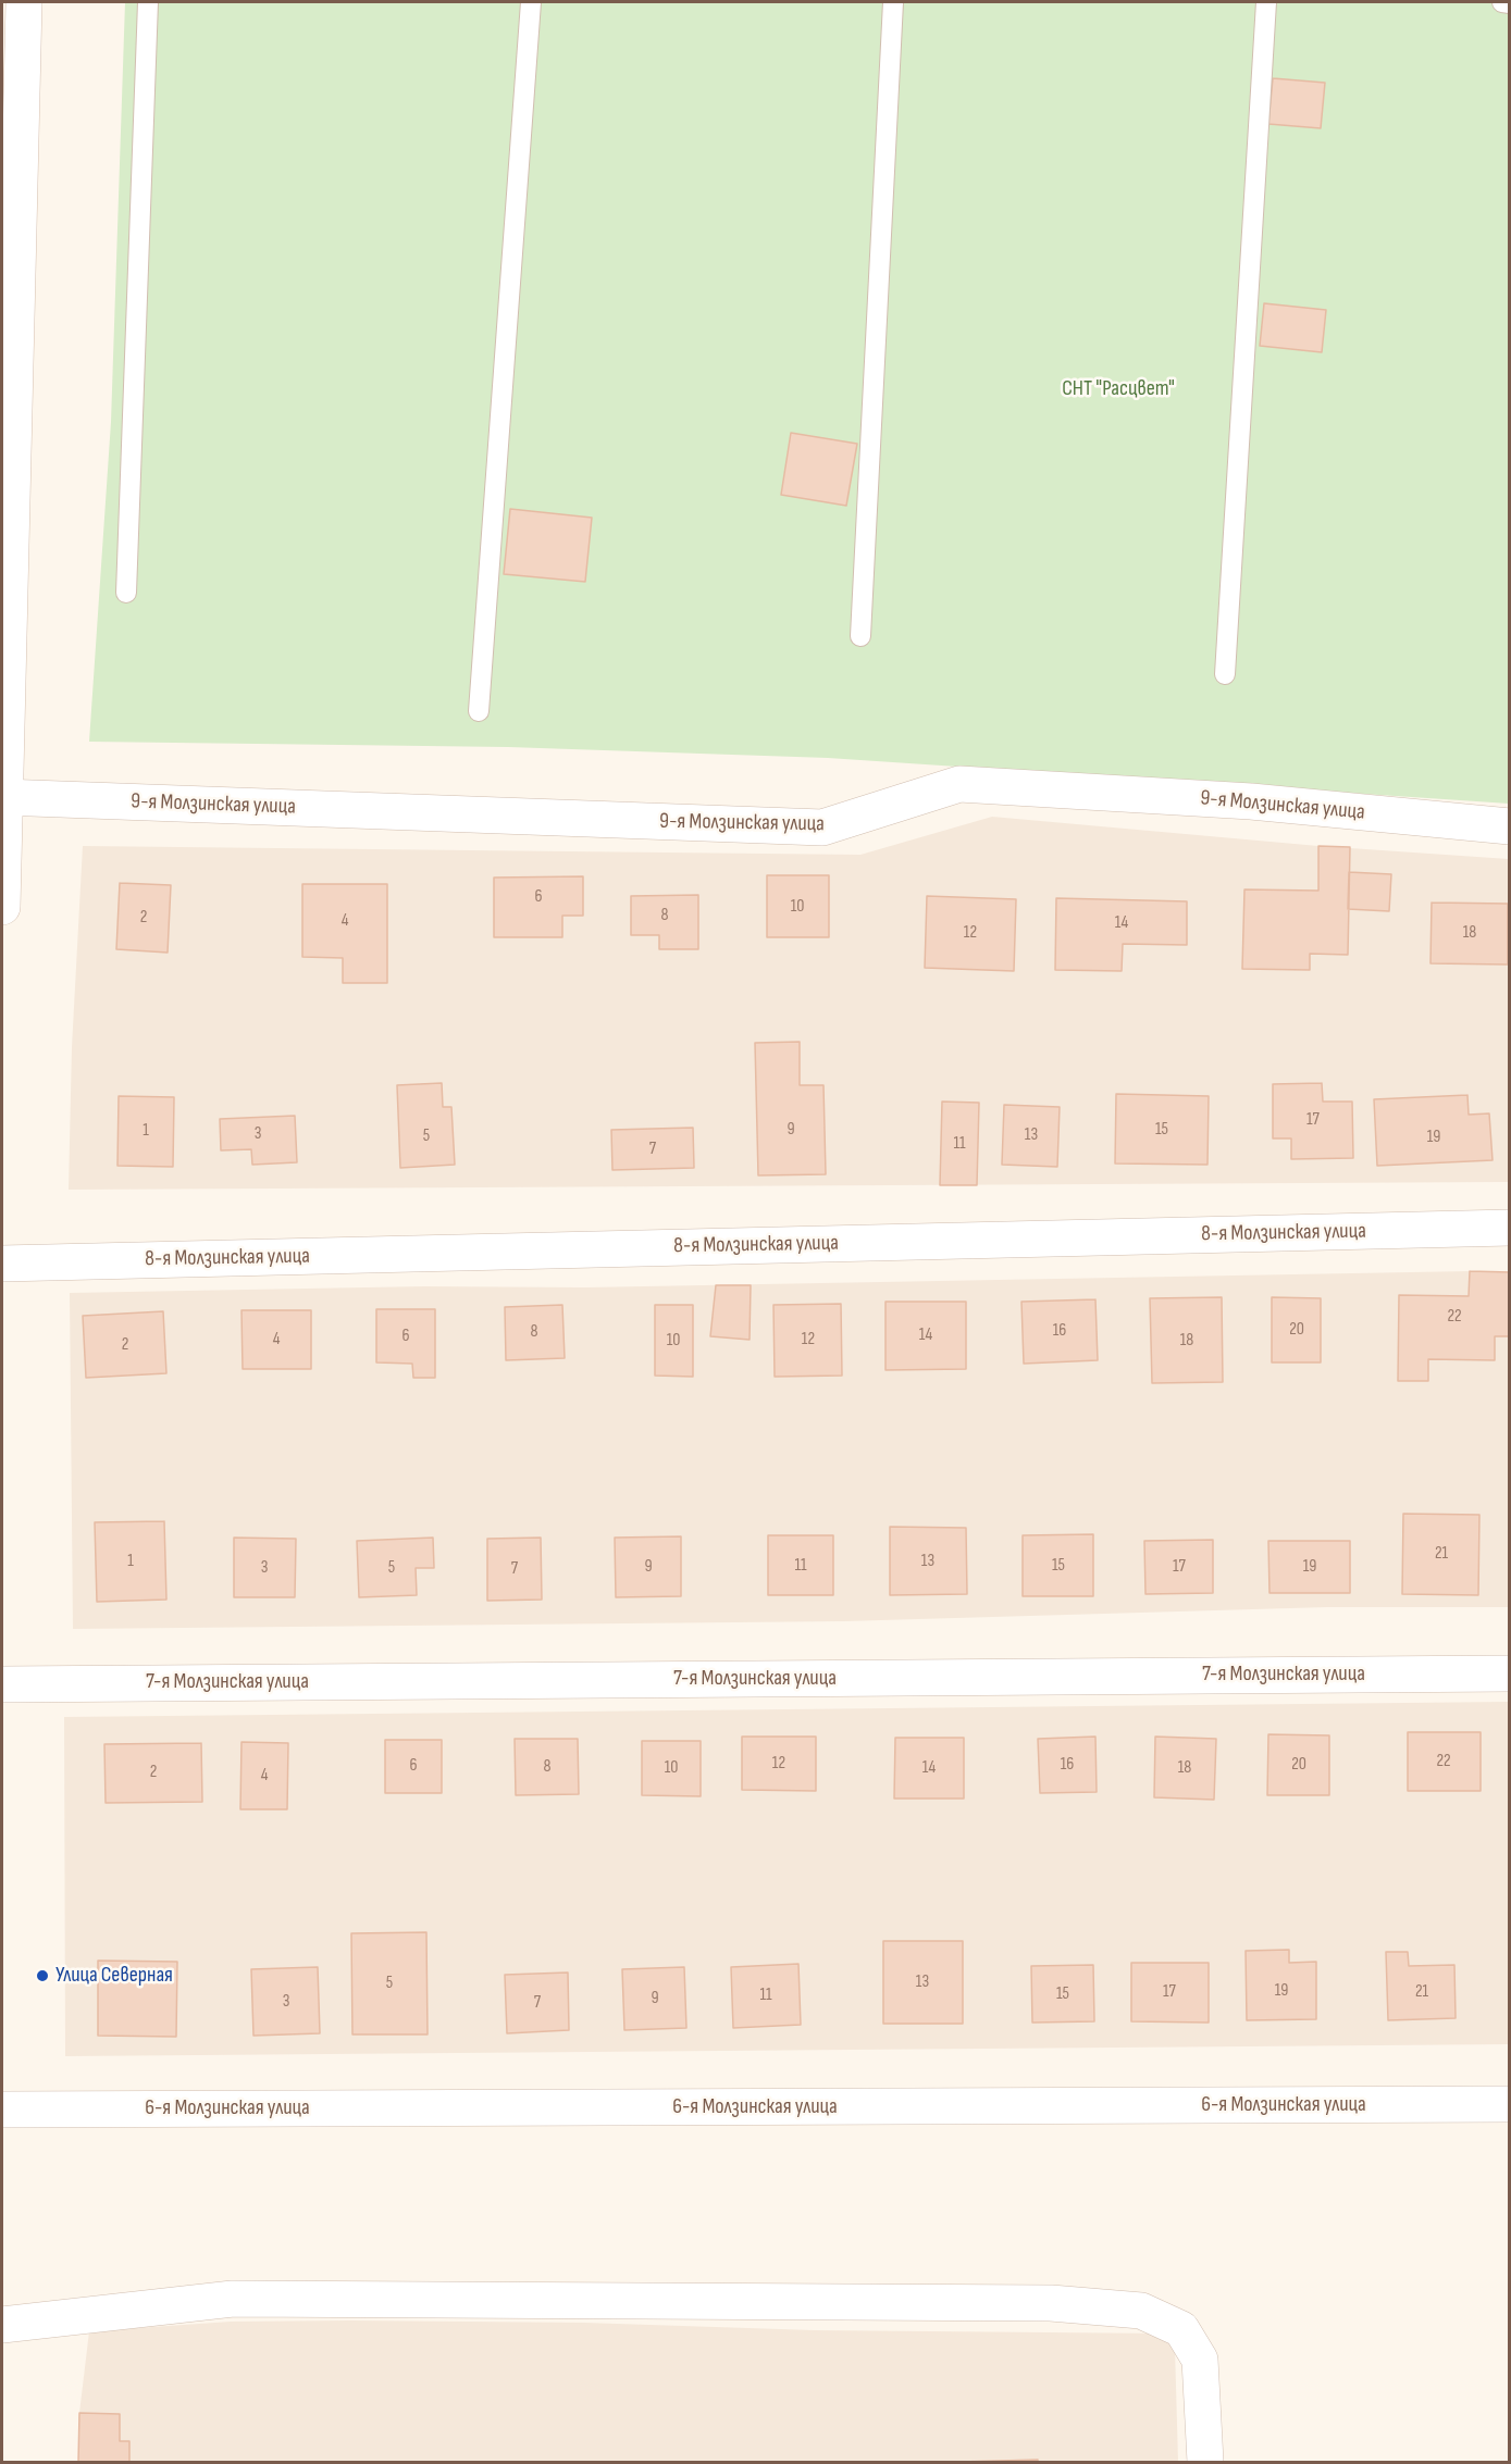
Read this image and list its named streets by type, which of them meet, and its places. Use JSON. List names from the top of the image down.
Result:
{
  "streets": {
    "street": [
      "9-я Молзинская улица",
      "8-я Молзинская улица",
      "7-я Молзинская улица",
      "6-я Молзинская улица"
    ]
  },
  "parks": ["СНТ \"Расцвет\""],
  "places": ["Улица Северная"],
  "house_numbers": [
    "6",
    "10",
    "8",
    "2",
    "4",
    "14",
    "12",
    "18",
    "17",
    "9",
    "15",
    "1",
    "3",
    "13",
    "5",
    "19",
    "11",
    "7",
    "22",
    "20",
    "16",
    "8",
    "14",
    "6",
    "4",
    "12",
    "10",
    "18",
    "2",
    "21",
    "1",
    "13",
    "11",
    "15",
    "9",
    "17",
    "19",
    "3",
    "5",
    "7",
    "22",
    "12",
    "16",
    "20",
    "6",
    "8",
    "10",
    "14",
    "18",
    "2",
    "4",
    "13",
    "5",
    "19",
    "17",
    "21",
    "15",
    "11",
    "9",
    "3",
    "7"
  ]
}
